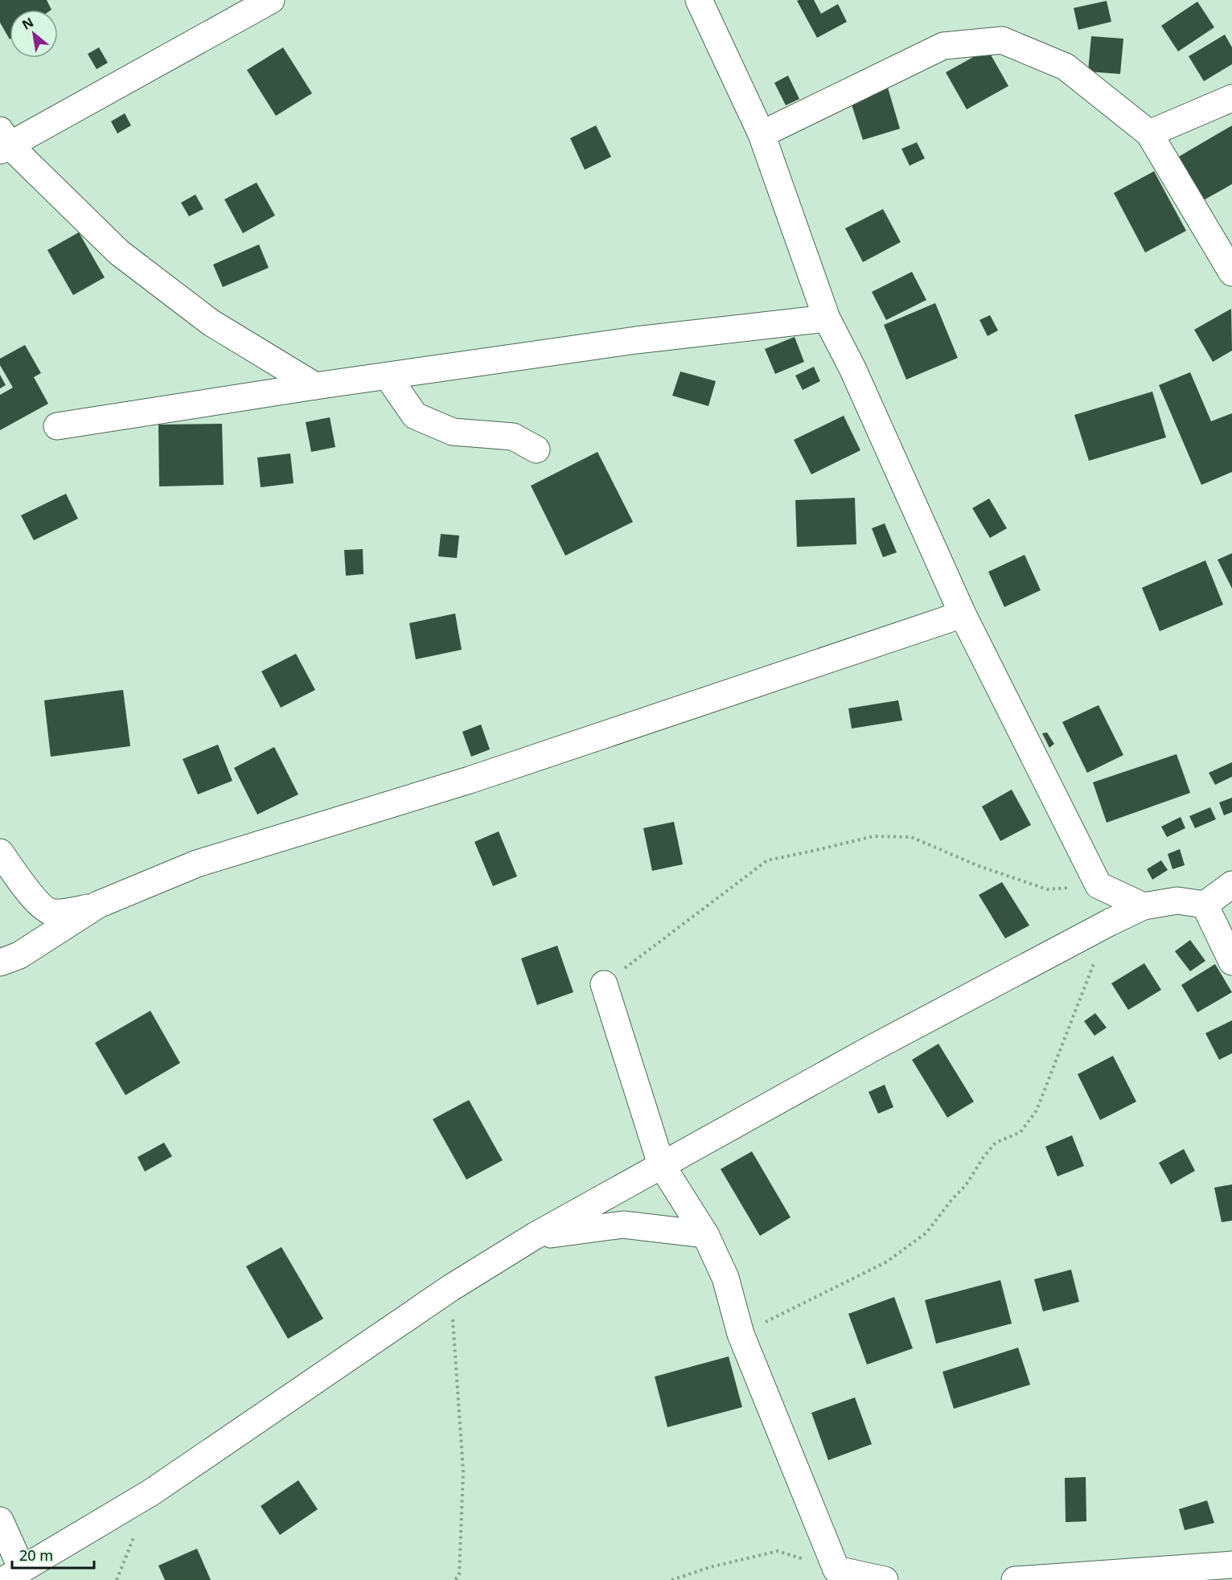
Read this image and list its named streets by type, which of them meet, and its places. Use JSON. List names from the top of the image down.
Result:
{
  "scale_bar": "20 m",
  "north": "top left"
}
